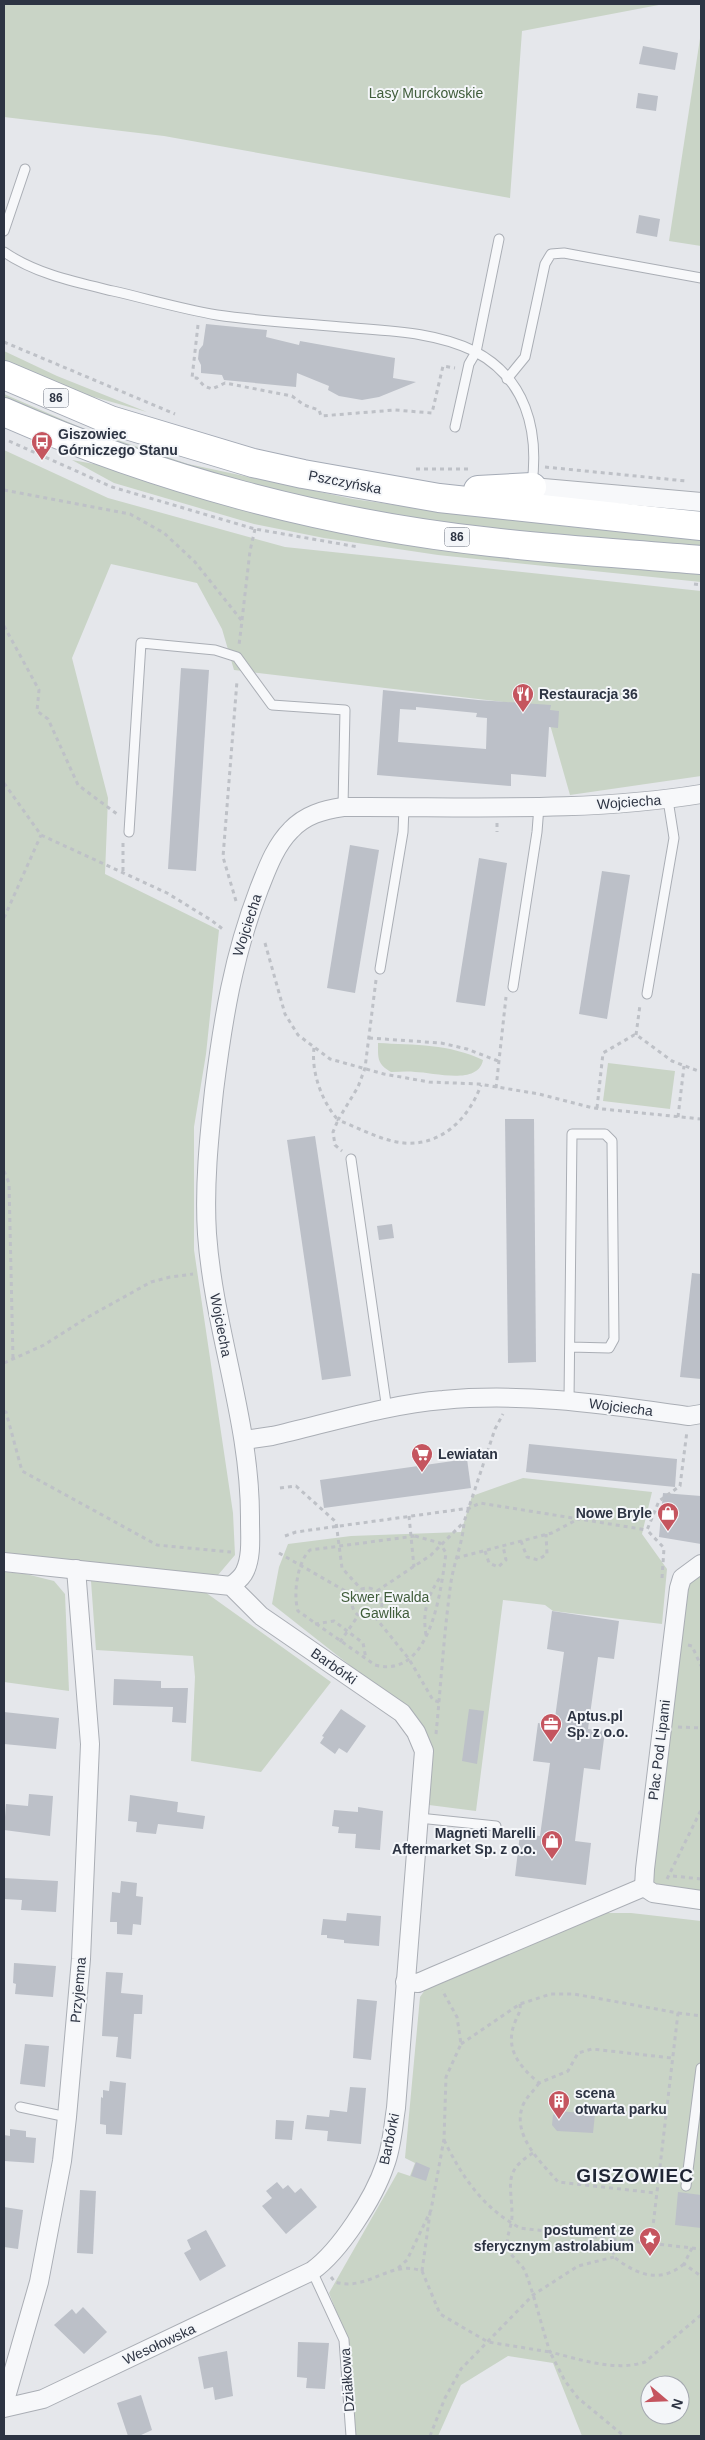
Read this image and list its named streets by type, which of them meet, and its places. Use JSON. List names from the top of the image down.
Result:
{
  "streets": {
    "main road": ["86", "Pszczyńska"],
    "street": [
      "Wojciecha",
      "Barbórki",
      "Plac Pod Lipami",
      "Przyjemna",
      "Wesołowska"
    ],
    "lane": ["Działkowa"]
  },
  "crossings": [
    ["Wojciecha", "Barbórki"],
    ["Barbórki", "Wesołowska"],
    ["Barbórki", "Działkowa"],
    ["Przyjemna", "Wesołowska"],
    ["Wesołowska", "Działkowa"]
  ],
  "districts": ["GISZOWIEC"],
  "parks": ["Lasy Murckowskie", "Skwer Ewalda Gawlika"],
  "places": {
    "bus stop": ["Giszowiec Górniczego Stanu"],
    "restaurant": ["Restauracja 36"],
    "supermarket": ["Lewiatan"],
    "shop": ["Nowe Bryle", "Magneti Marelli Aftermarket Sp. z o.o."],
    "office": ["Aptus.pl Sp. z o.o."],
    "building": ["scena otwarta parku"],
    "place": ["postument ze sferycznym astrolabium"]
  },
  "north": "right"
}
